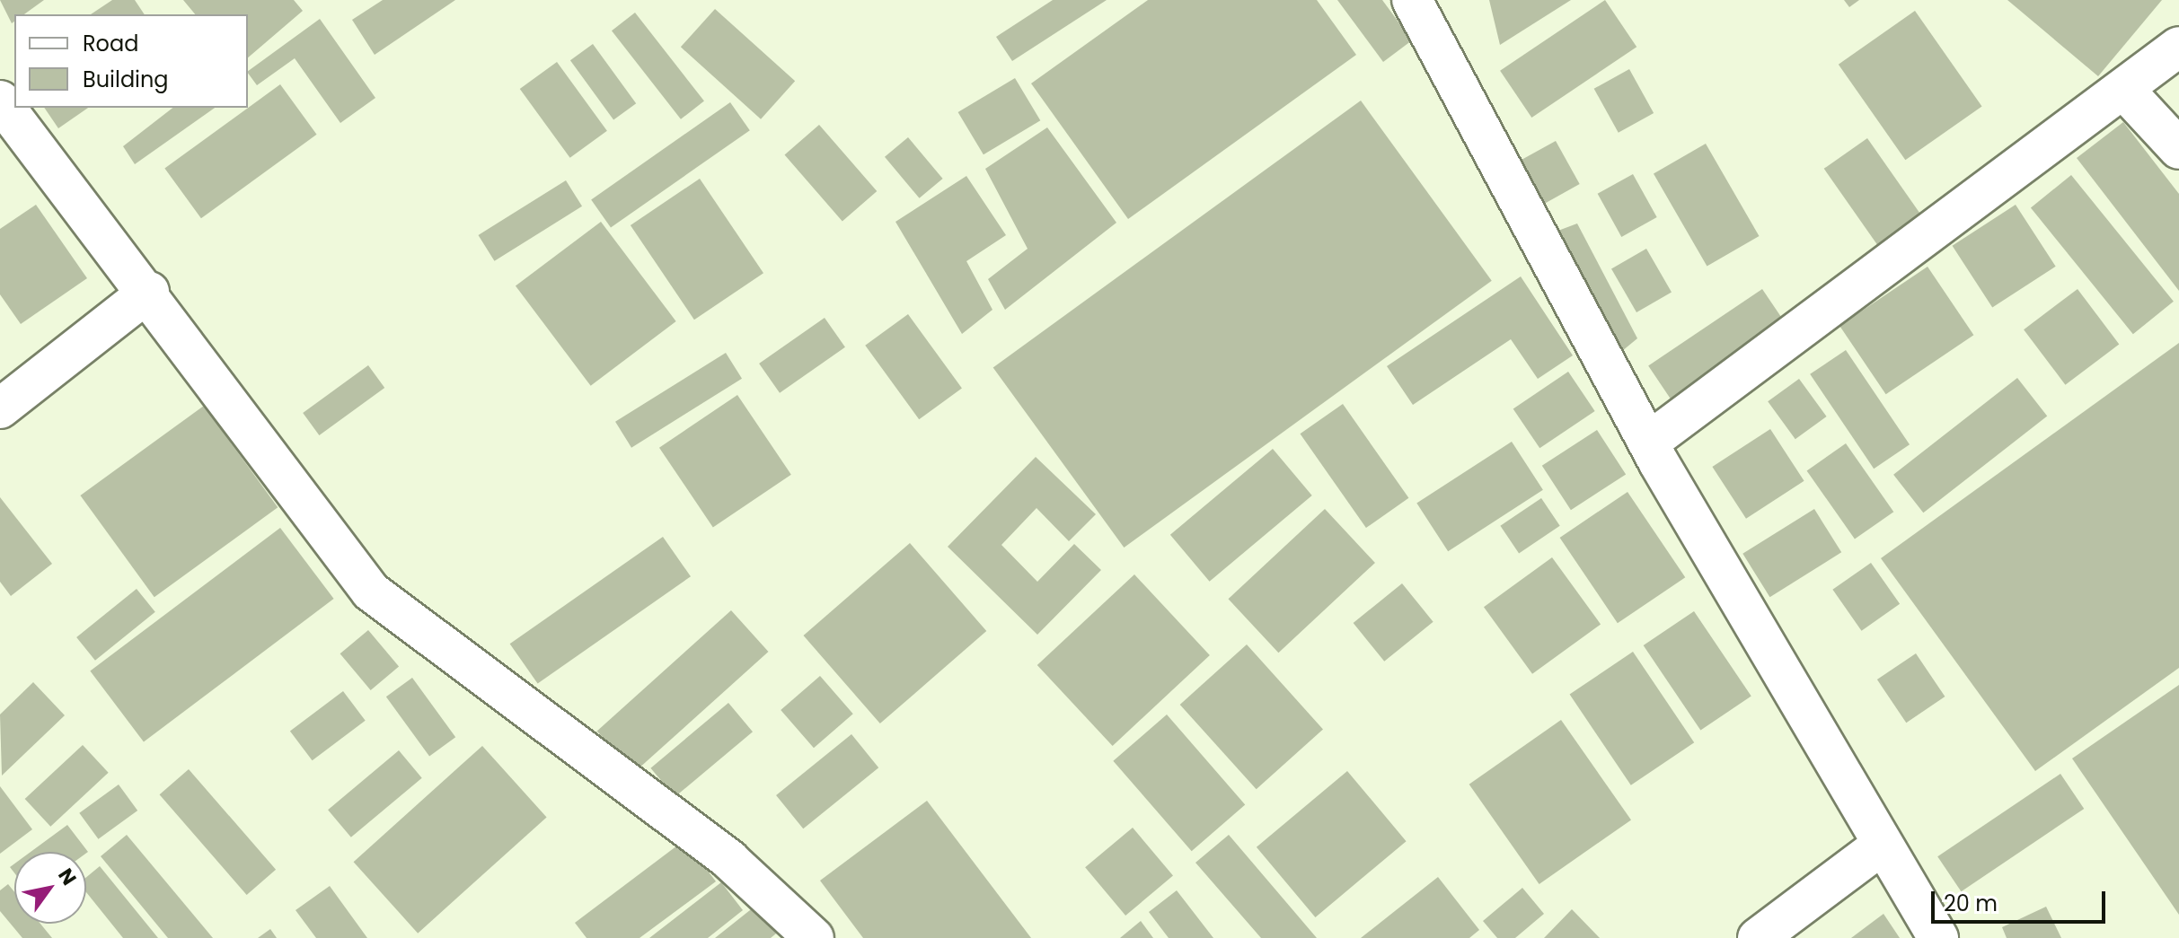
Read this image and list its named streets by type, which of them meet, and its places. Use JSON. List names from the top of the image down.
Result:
{
  "legend": ["Road", "Building"],
  "scale_bar": "20 m",
  "north": "top right"
}
